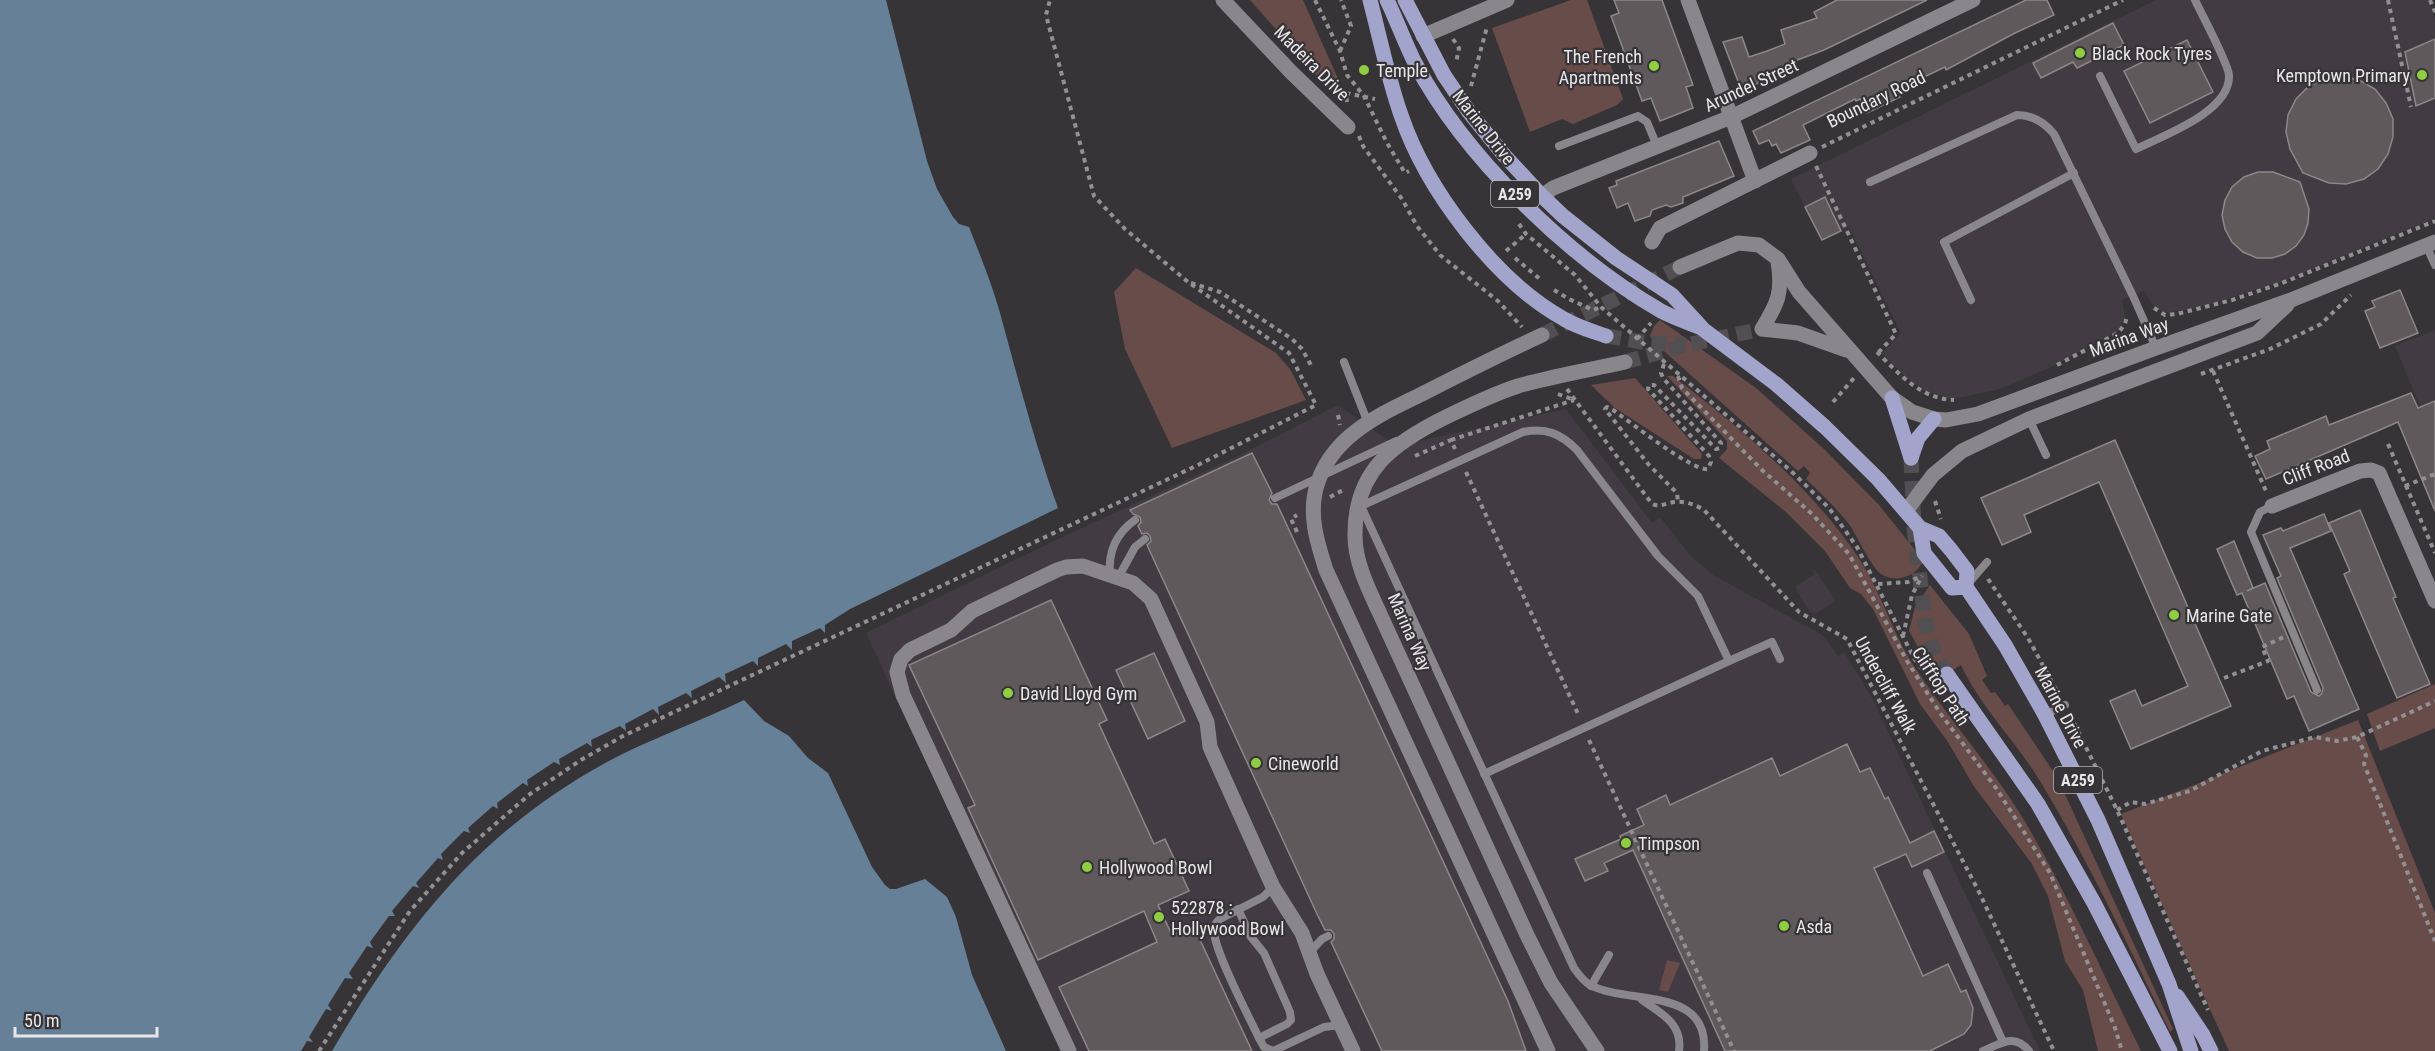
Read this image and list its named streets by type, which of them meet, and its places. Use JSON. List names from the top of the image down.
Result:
{
  "streets": {
    "main road": ["Marine Drive", "A259"],
    "street": [
      "Madeira Drive",
      "Arundel Street",
      "Marina Way",
      "Cliff Road"
    ],
    "path": ["Boundary Road", "Undercliff Walk", "Clifftop Path"]
  },
  "crossings": [
    ["Arundel Street", "Marine Drive"],
    ["Marine Drive", "A259"]
  ],
  "places": [
    "Black Rock Tyres",
    "The French Apartments",
    "Temple",
    "Kemptown Primary",
    "Marine Gate",
    "David Lloyd Gym",
    "Cineworld",
    "Timpson",
    "Hollywood Bowl",
    "522878 : Hollywood Bowl",
    "Asda"
  ],
  "scale_bar": "50 m"
}
